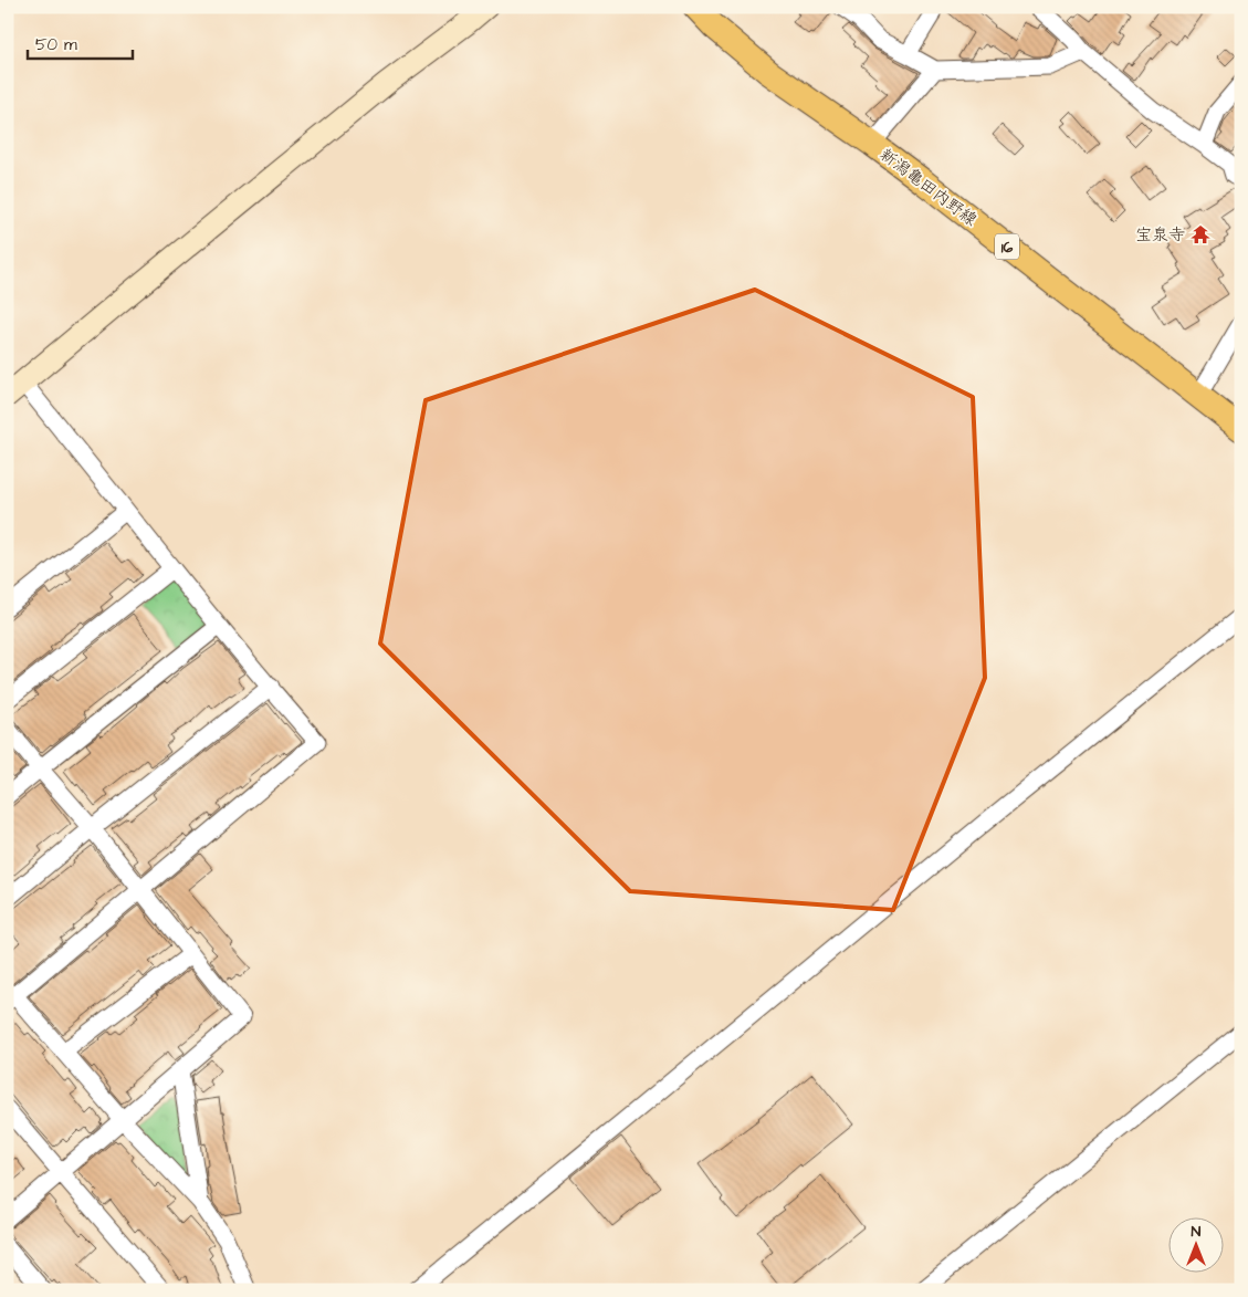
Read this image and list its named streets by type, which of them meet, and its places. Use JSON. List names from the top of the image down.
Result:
{
  "streets": {
    "main road": ["新潟亀田内野線", "16"]
  },
  "places": {
    "temple": ["宝泉寺"]
  },
  "scale_bar": "50 m",
  "north": "top"
}
